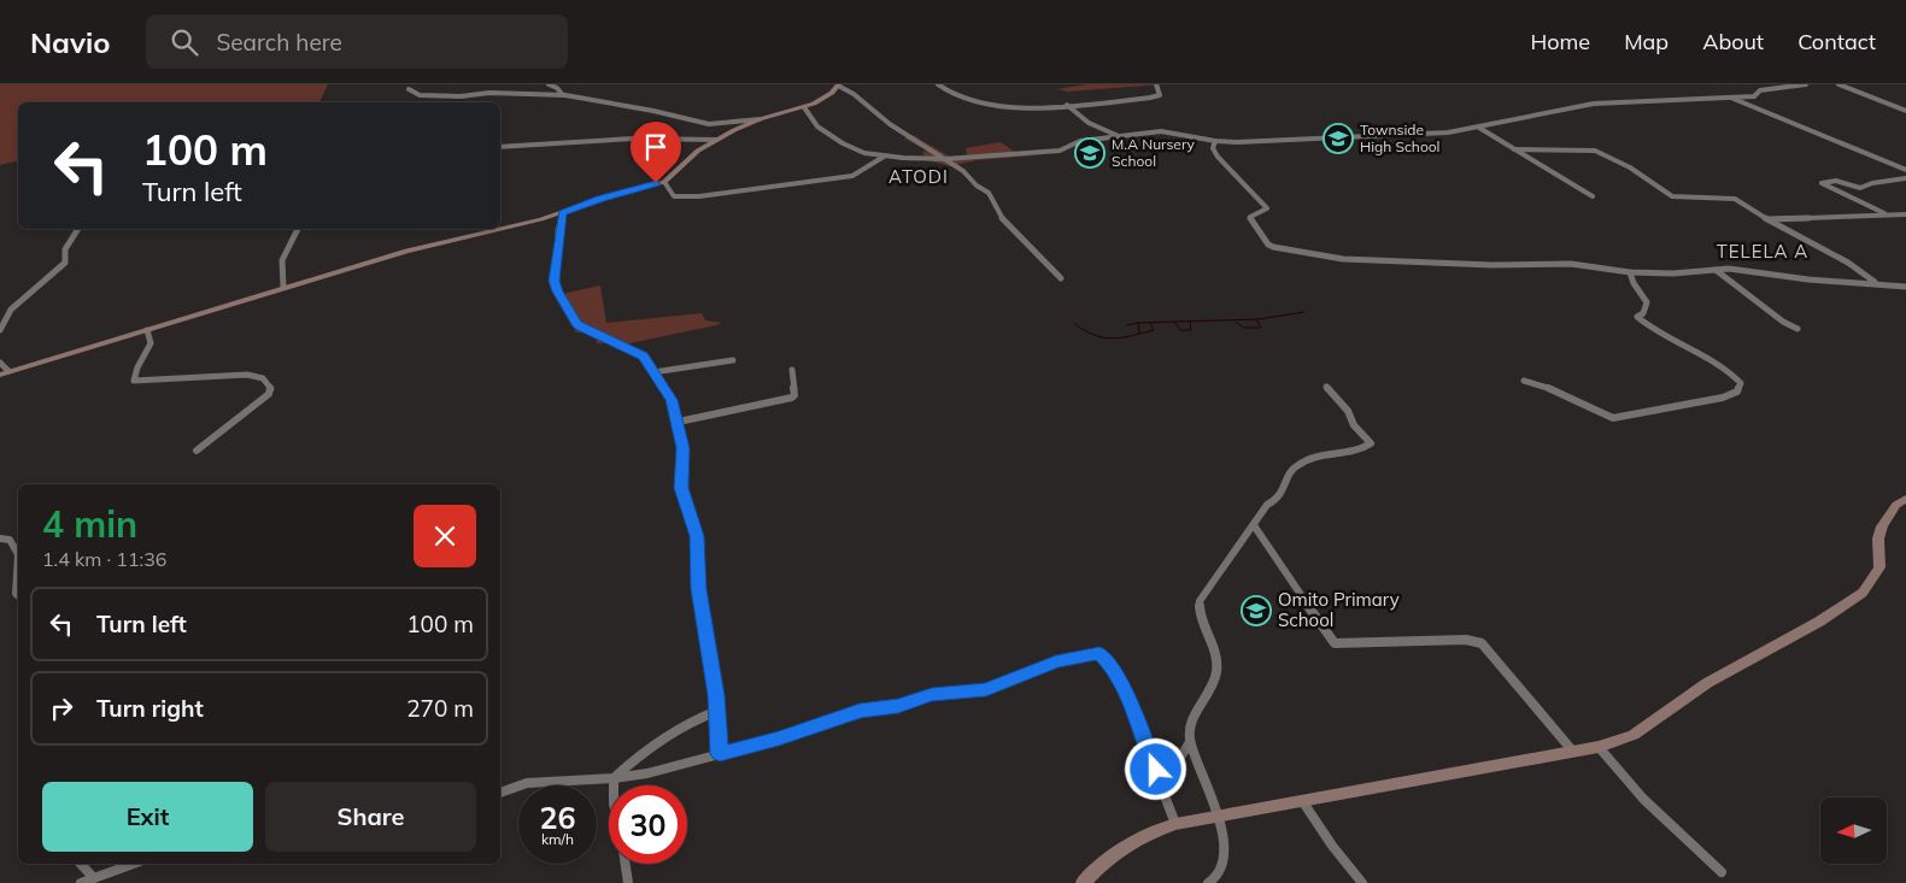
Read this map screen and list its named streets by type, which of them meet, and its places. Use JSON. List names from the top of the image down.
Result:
{
  "districts": ["ATODI", "TELELA A"],
  "places": {
    "school or university": ["Townside High School", "M.A Nursery School", "Omito Primary School"]
  },
  "north": "left",
  "page": {
    "header": "Navio",
    "search": "Search here",
    "nav": [
      "Home",
      "Map",
      "About",
      "Contact"
    ],
    "turn": ["100 m", "Turn left"],
    "heading": ["4 min", "1.4 km · 11:36"],
    "list": [
      {
        "name": "Turn left",
        "value": "100 m"
      },
      {
        "name": "Turn right",
        "value": "270 m"
      }
    ],
    "buttons": ["Exit", "Share"],
    "speed": "26 km/h",
    "limit": "30"
  }
}
